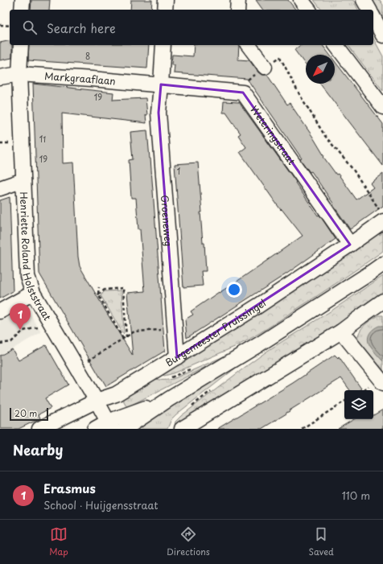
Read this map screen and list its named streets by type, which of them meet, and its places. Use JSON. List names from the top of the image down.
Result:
{
  "streets": {
    "street": [
      "Markgraaflaan",
      "Weteringstraat",
      "Groeneweg",
      "Henriette Roland Holststraat",
      "Burgemeester Pruissingel"
    ]
  },
  "crossings": [
    ["Markgraaflaan", "Groeneweg"],
    ["Markgraaflaan", "Henriette Roland Holststraat"],
    ["Weteringstraat", "Burgemeester Pruissingel"],
    ["Groeneweg", "Burgemeester Pruissingel"],
    ["Henriette Roland Holststraat", "Burgemeester Pruissingel"]
  ],
  "house_numbers": [
    "8",
    "19",
    "11",
    "19",
    "1"
  ],
  "scale_bar": "20 m",
  "north": "bottom left",
  "page": {
    "search": "Search here",
    "pins": "1",
    "scale": "20 m",
    "heading": "Nearby",
    "list": [
      {
        "mark": "1",
        "name": "Erasmus",
        "note": "School · Huijgensstraat",
        "value": "110 m"
      }
    ],
    "nav": ["Map", "Directions", "Saved"]
  }
}
